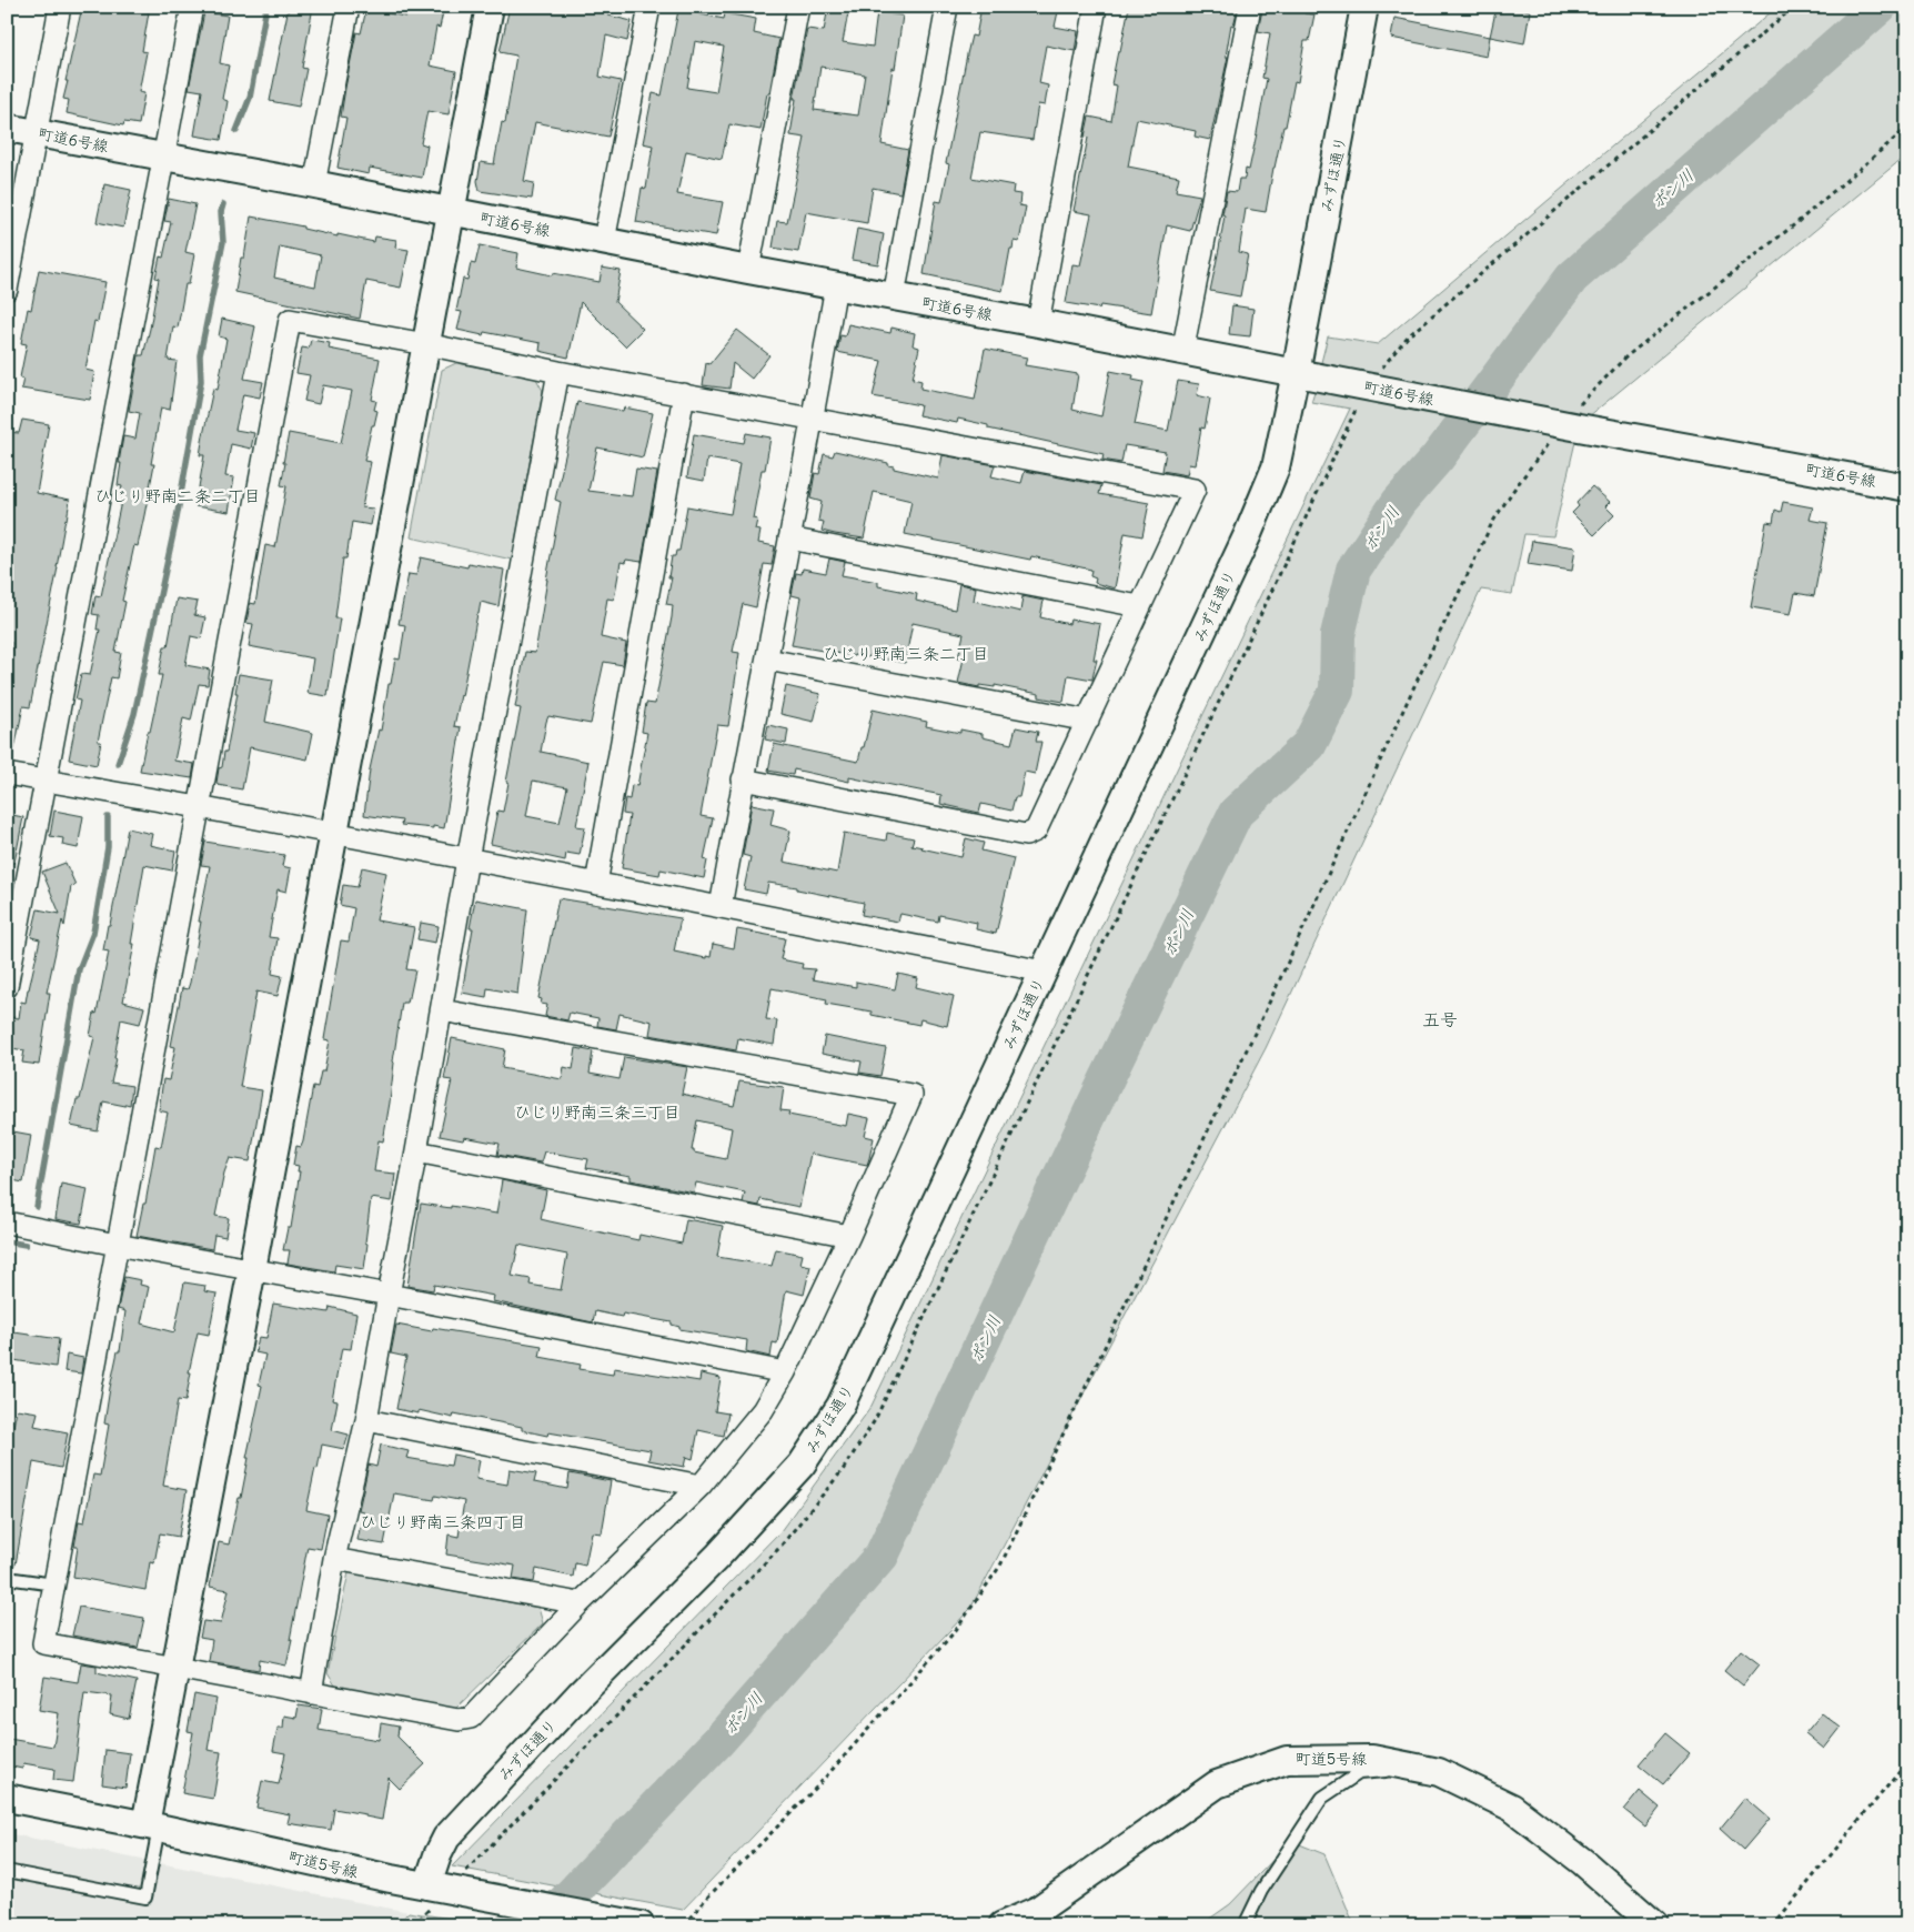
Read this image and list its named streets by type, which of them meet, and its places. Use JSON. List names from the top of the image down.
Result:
{
  "streets": {
    "street": ["町道6号線", "みずほ通り", "町道5号線"]
  },
  "crossings": [
    ["町道6号線", "みずほ通り"],
    ["みずほ通り", "町道5号線"]
  ],
  "districts": [
    "ひじり野南二条二丁目",
    "ひじり野南三条二丁目",
    "五号",
    "ひじり野南三条三丁目",
    "ひじり野南三条四丁目"
  ],
  "water": ["ポン川"]
}
